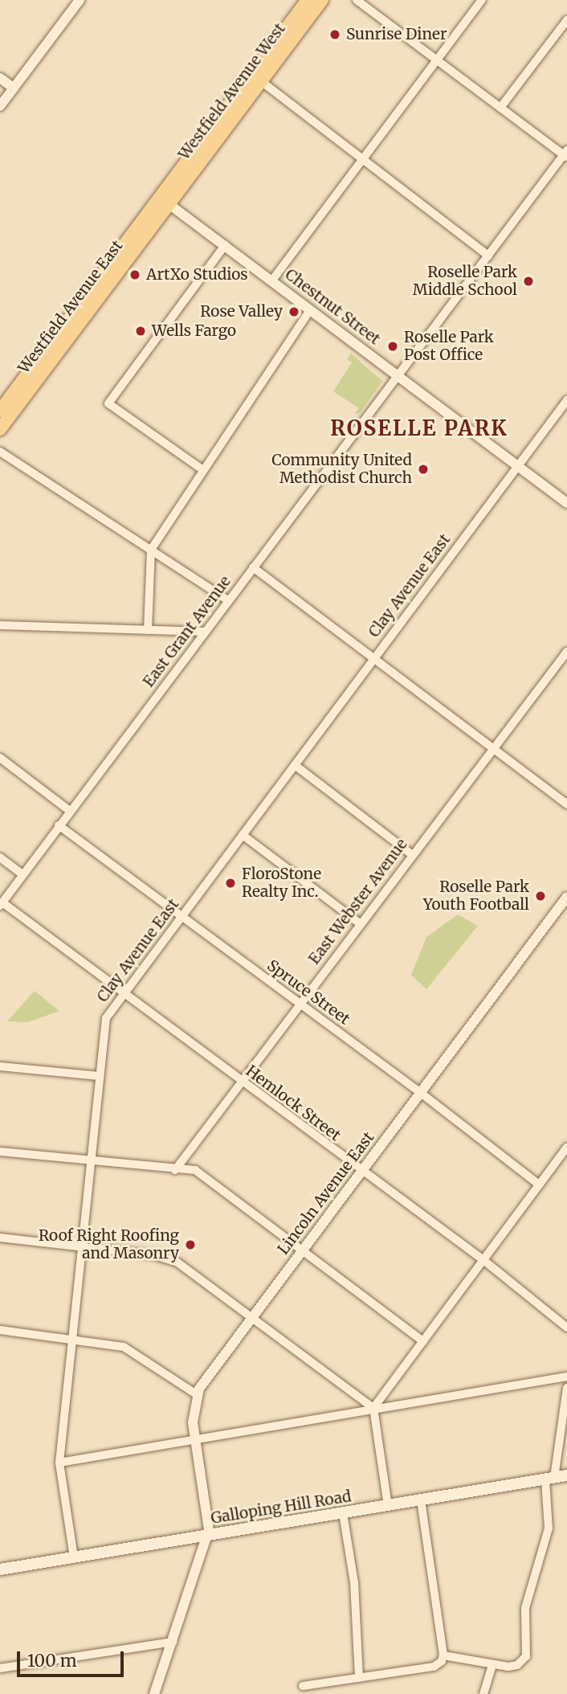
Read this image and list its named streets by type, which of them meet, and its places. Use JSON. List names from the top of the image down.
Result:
{
  "streets": {
    "main road": ["Westfield Avenue West", "Westfield Avenue East", "Galloping Hill Road"],
    "street": [
      "Chestnut Street",
      "Clay Avenue East",
      "East Grant Avenue",
      "East Webster Avenue",
      "Spruce Street",
      "Hemlock Street",
      "Lincoln Avenue East"
    ]
  },
  "crossings": [
    ["Westfield Avenue West", "Westfield Avenue East"],
    ["Westfield Avenue West", "Chestnut Street"],
    ["Westfield Avenue East", "Chestnut Street"],
    ["Chestnut Street", "Clay Avenue East"],
    ["Chestnut Street", "East Grant Avenue"],
    ["Clay Avenue East", "Spruce Street"],
    ["Clay Avenue East", "Hemlock Street"],
    ["Clay Avenue East", "Galloping Hill Road"],
    ["East Grant Avenue", "Spruce Street"],
    ["East Grant Avenue", "Hemlock Street"],
    ["East Webster Avenue", "Spruce Street"],
    ["East Webster Avenue", "Hemlock Street"],
    ["Spruce Street", "Lincoln Avenue East"],
    ["Hemlock Street", "Lincoln Avenue East"],
    ["Lincoln Avenue East", "Galloping Hill Road"]
  ],
  "districts": ["ROSELLE PARK"],
  "places": [
    "Sunrise Diner",
    "ArtXo Studios",
    "Roselle Park Middle School",
    "Rose Valley",
    "Wells Fargo",
    "Roselle Park Post Office",
    "Community United Methodist Church",
    "FloroStone Realty Inc.",
    "Roselle Park Youth Football",
    "Roof Right Roofing and Masonry"
  ],
  "scale_bar": "100 m"
}
